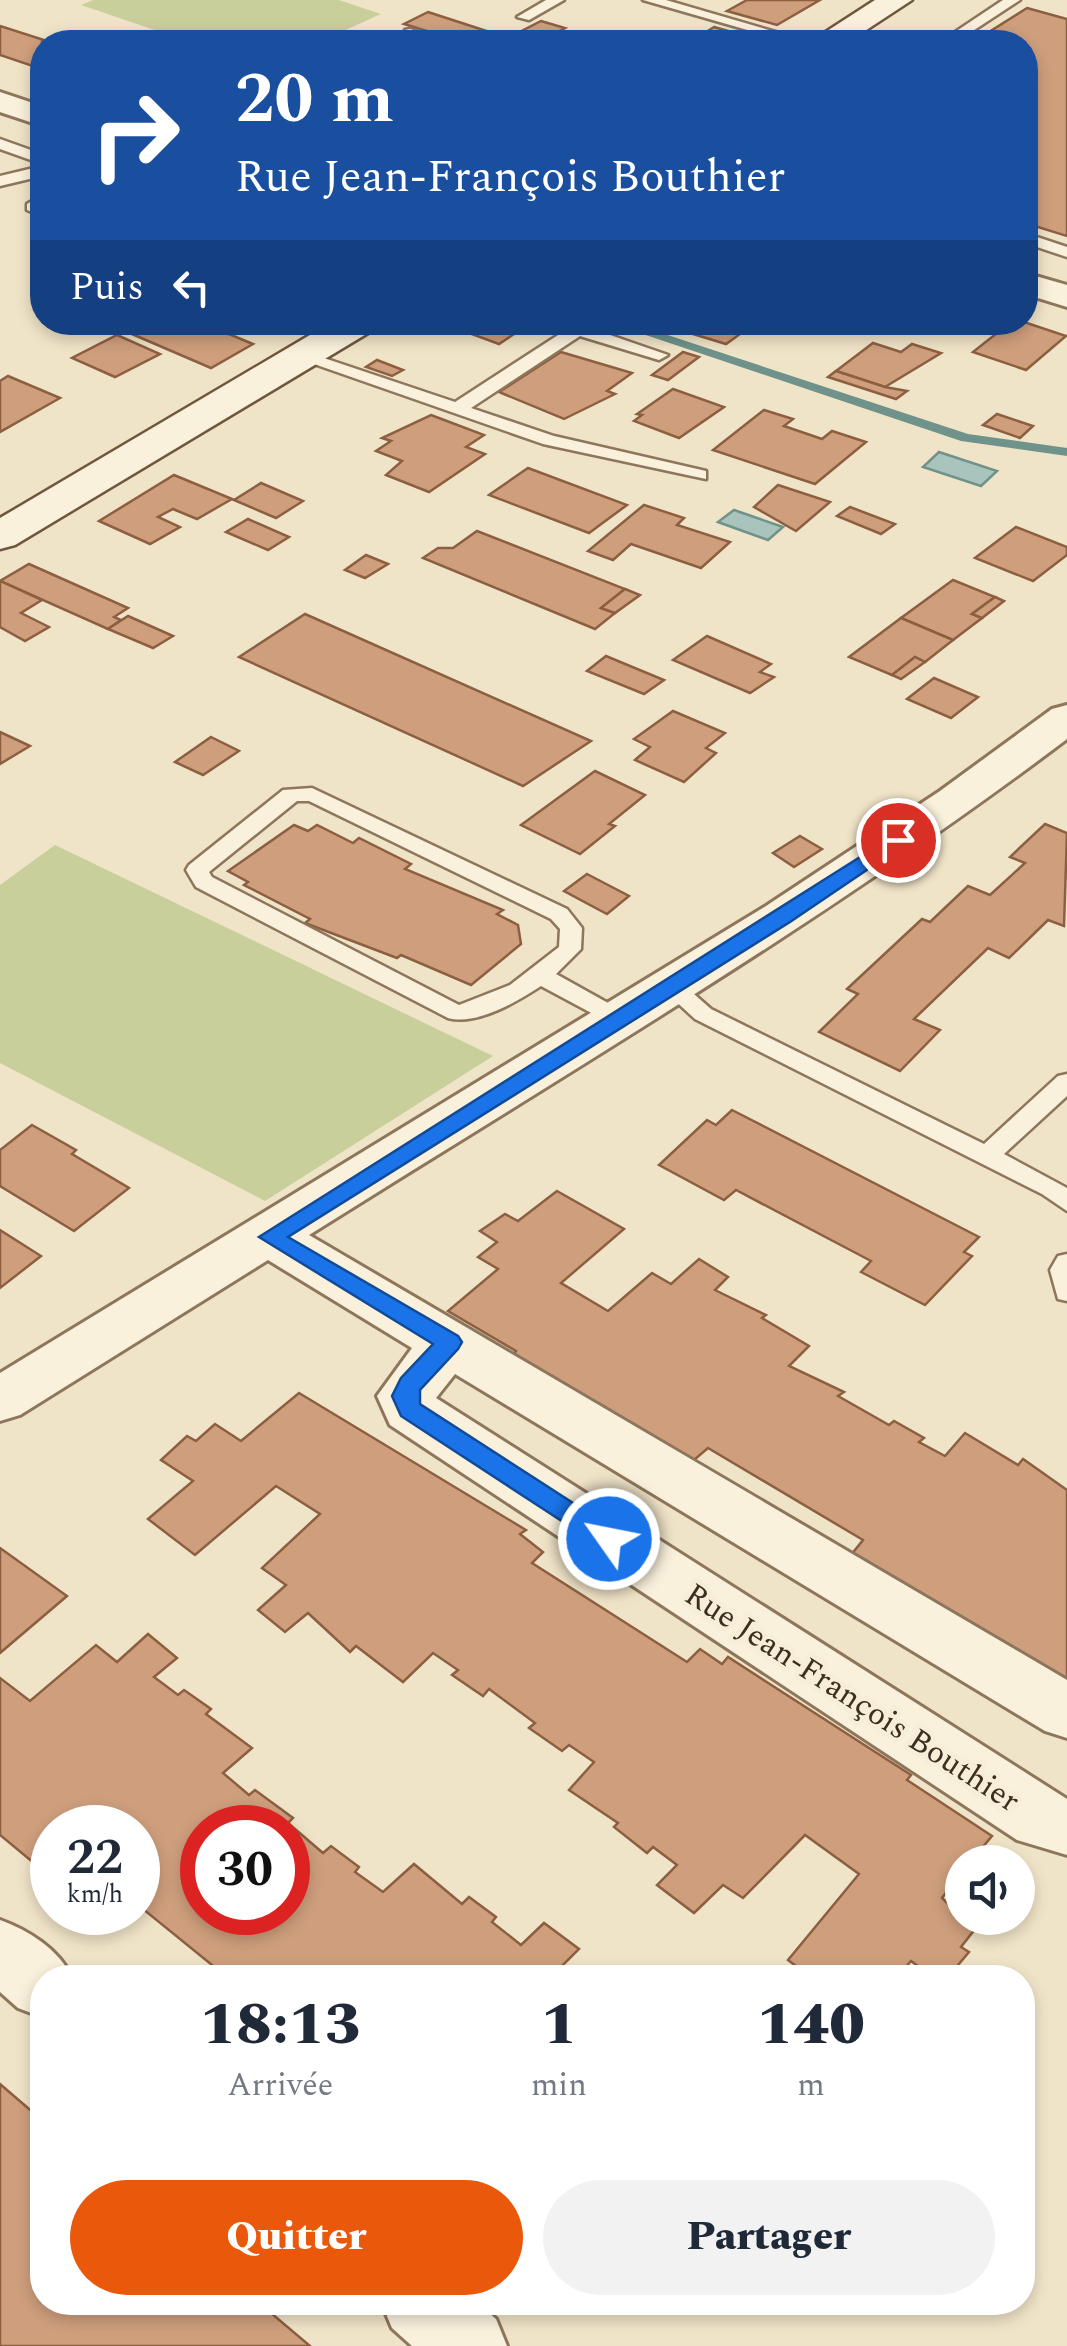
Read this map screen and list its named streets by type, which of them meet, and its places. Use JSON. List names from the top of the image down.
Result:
{
  "streets": {
    "street": ["Rue Jean-François Bouthier"]
  },
  "page": {
    "turn": ["20 m", "Rue Jean-François Bouthier"],
    "then": "Puis",
    "speed": "22 km/h",
    "limit": "30",
    "eta": [
      "18:13",
      "Arrivée",
      "1",
      "min",
      "140",
      "m"
    ],
    "buttons": ["Quitter", "Partager"]
  }
}
